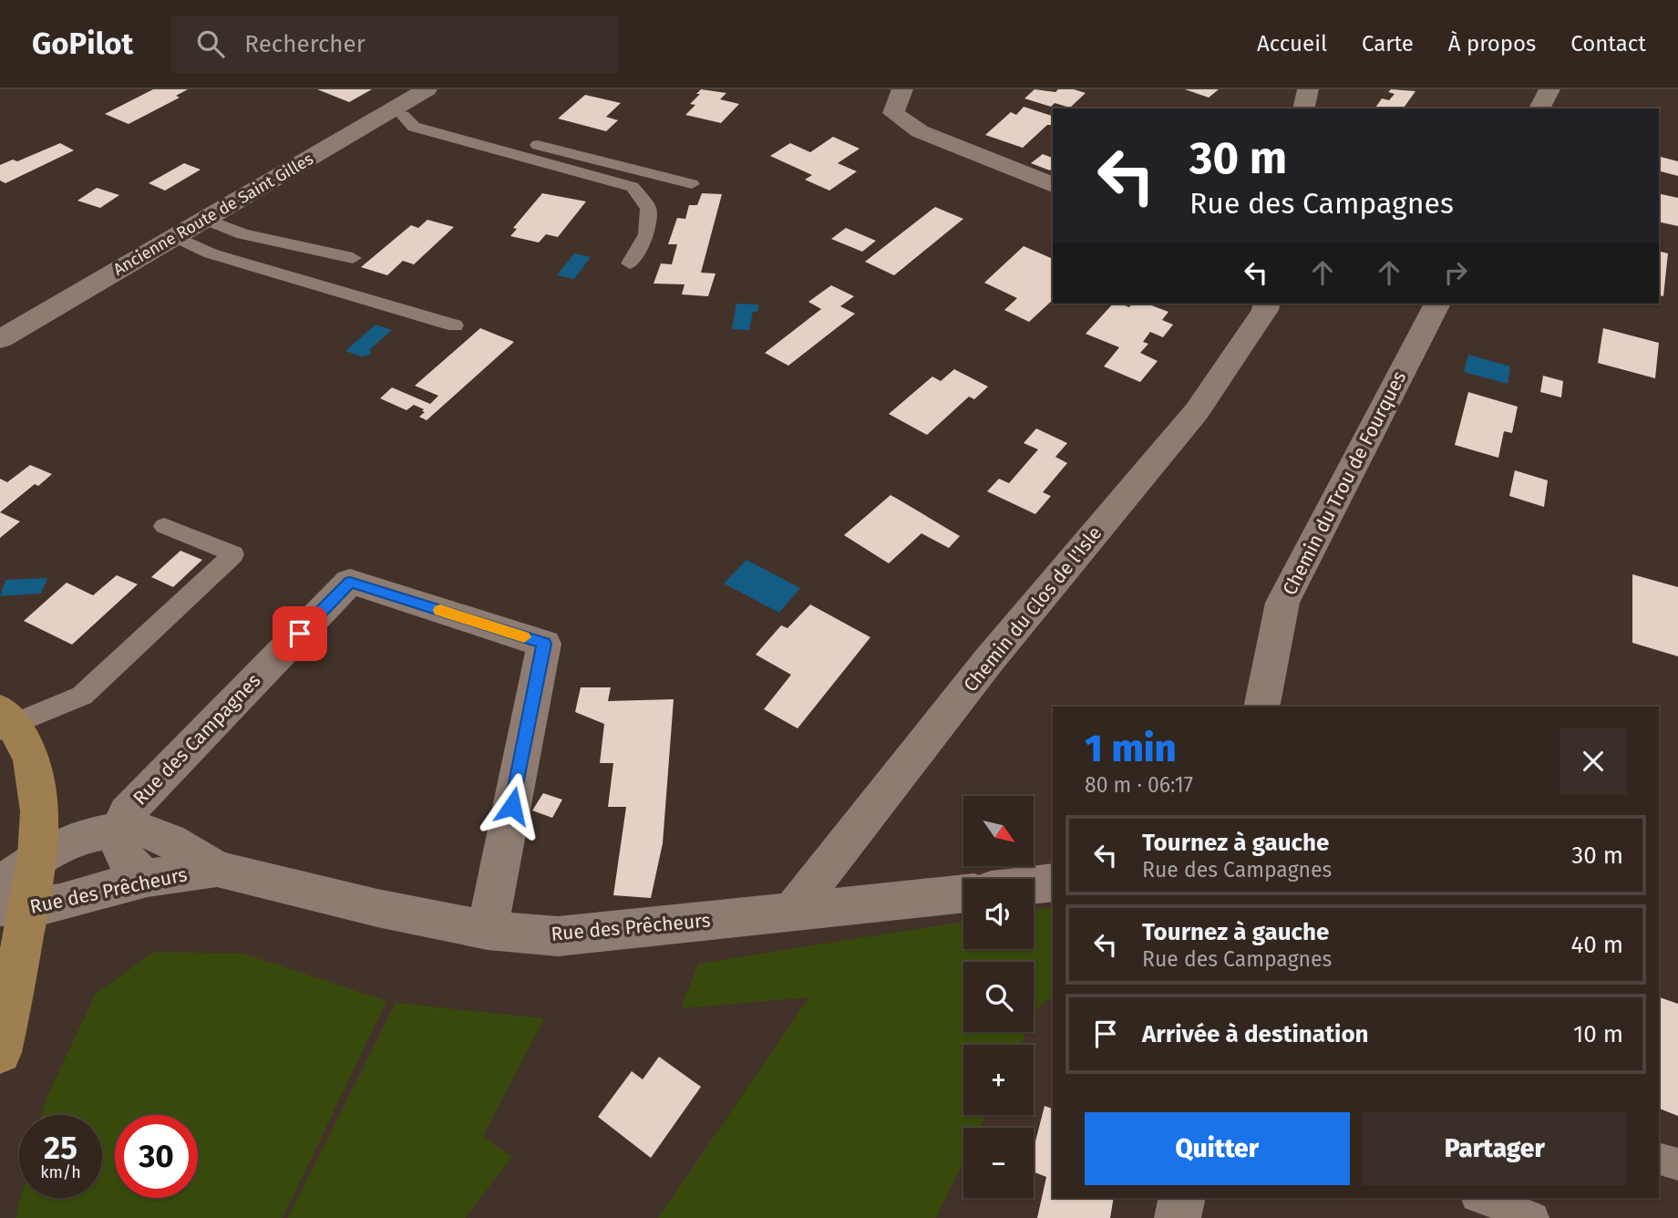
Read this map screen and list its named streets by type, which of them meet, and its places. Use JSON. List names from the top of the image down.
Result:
{
  "streets": {
    "street": [
      "Ancienne Route de Saint Gilles",
      "Chemin du Trou de Fourques",
      "Chemin du Clos de l'Isle",
      "Rue des Campagnes",
      "Rue des Prêcheurs"
    ]
  },
  "crossings": [
    ["Chemin du Clos de l'Isle", "Rue des Prêcheurs"],
    ["Rue des Campagnes", "Rue des Prêcheurs"]
  ],
  "north": "bottom right",
  "page": {
    "header": "GoPilot",
    "search": "Rechercher",
    "nav": [
      "Accueil",
      "Carte",
      "À propos",
      "Contact"
    ],
    "turn": ["30 m", "Rue des Campagnes"],
    "heading": ["1 min", "80 m · 06:17"],
    "map_buttons": ["+", "−"],
    "list": [
      {
        "name": "Tournez à gauche",
        "note": "Rue des Campagnes",
        "value": "30 m"
      },
      {
        "name": "Tournez à gauche",
        "note": "Rue des Campagnes",
        "value": "40 m"
      },
      {
        "name": "Arrivée à destination",
        "value": "10 m"
      }
    ],
    "buttons": ["Quitter", "Partager"],
    "speed": "25 km/h",
    "limit": "30"
  }
}
